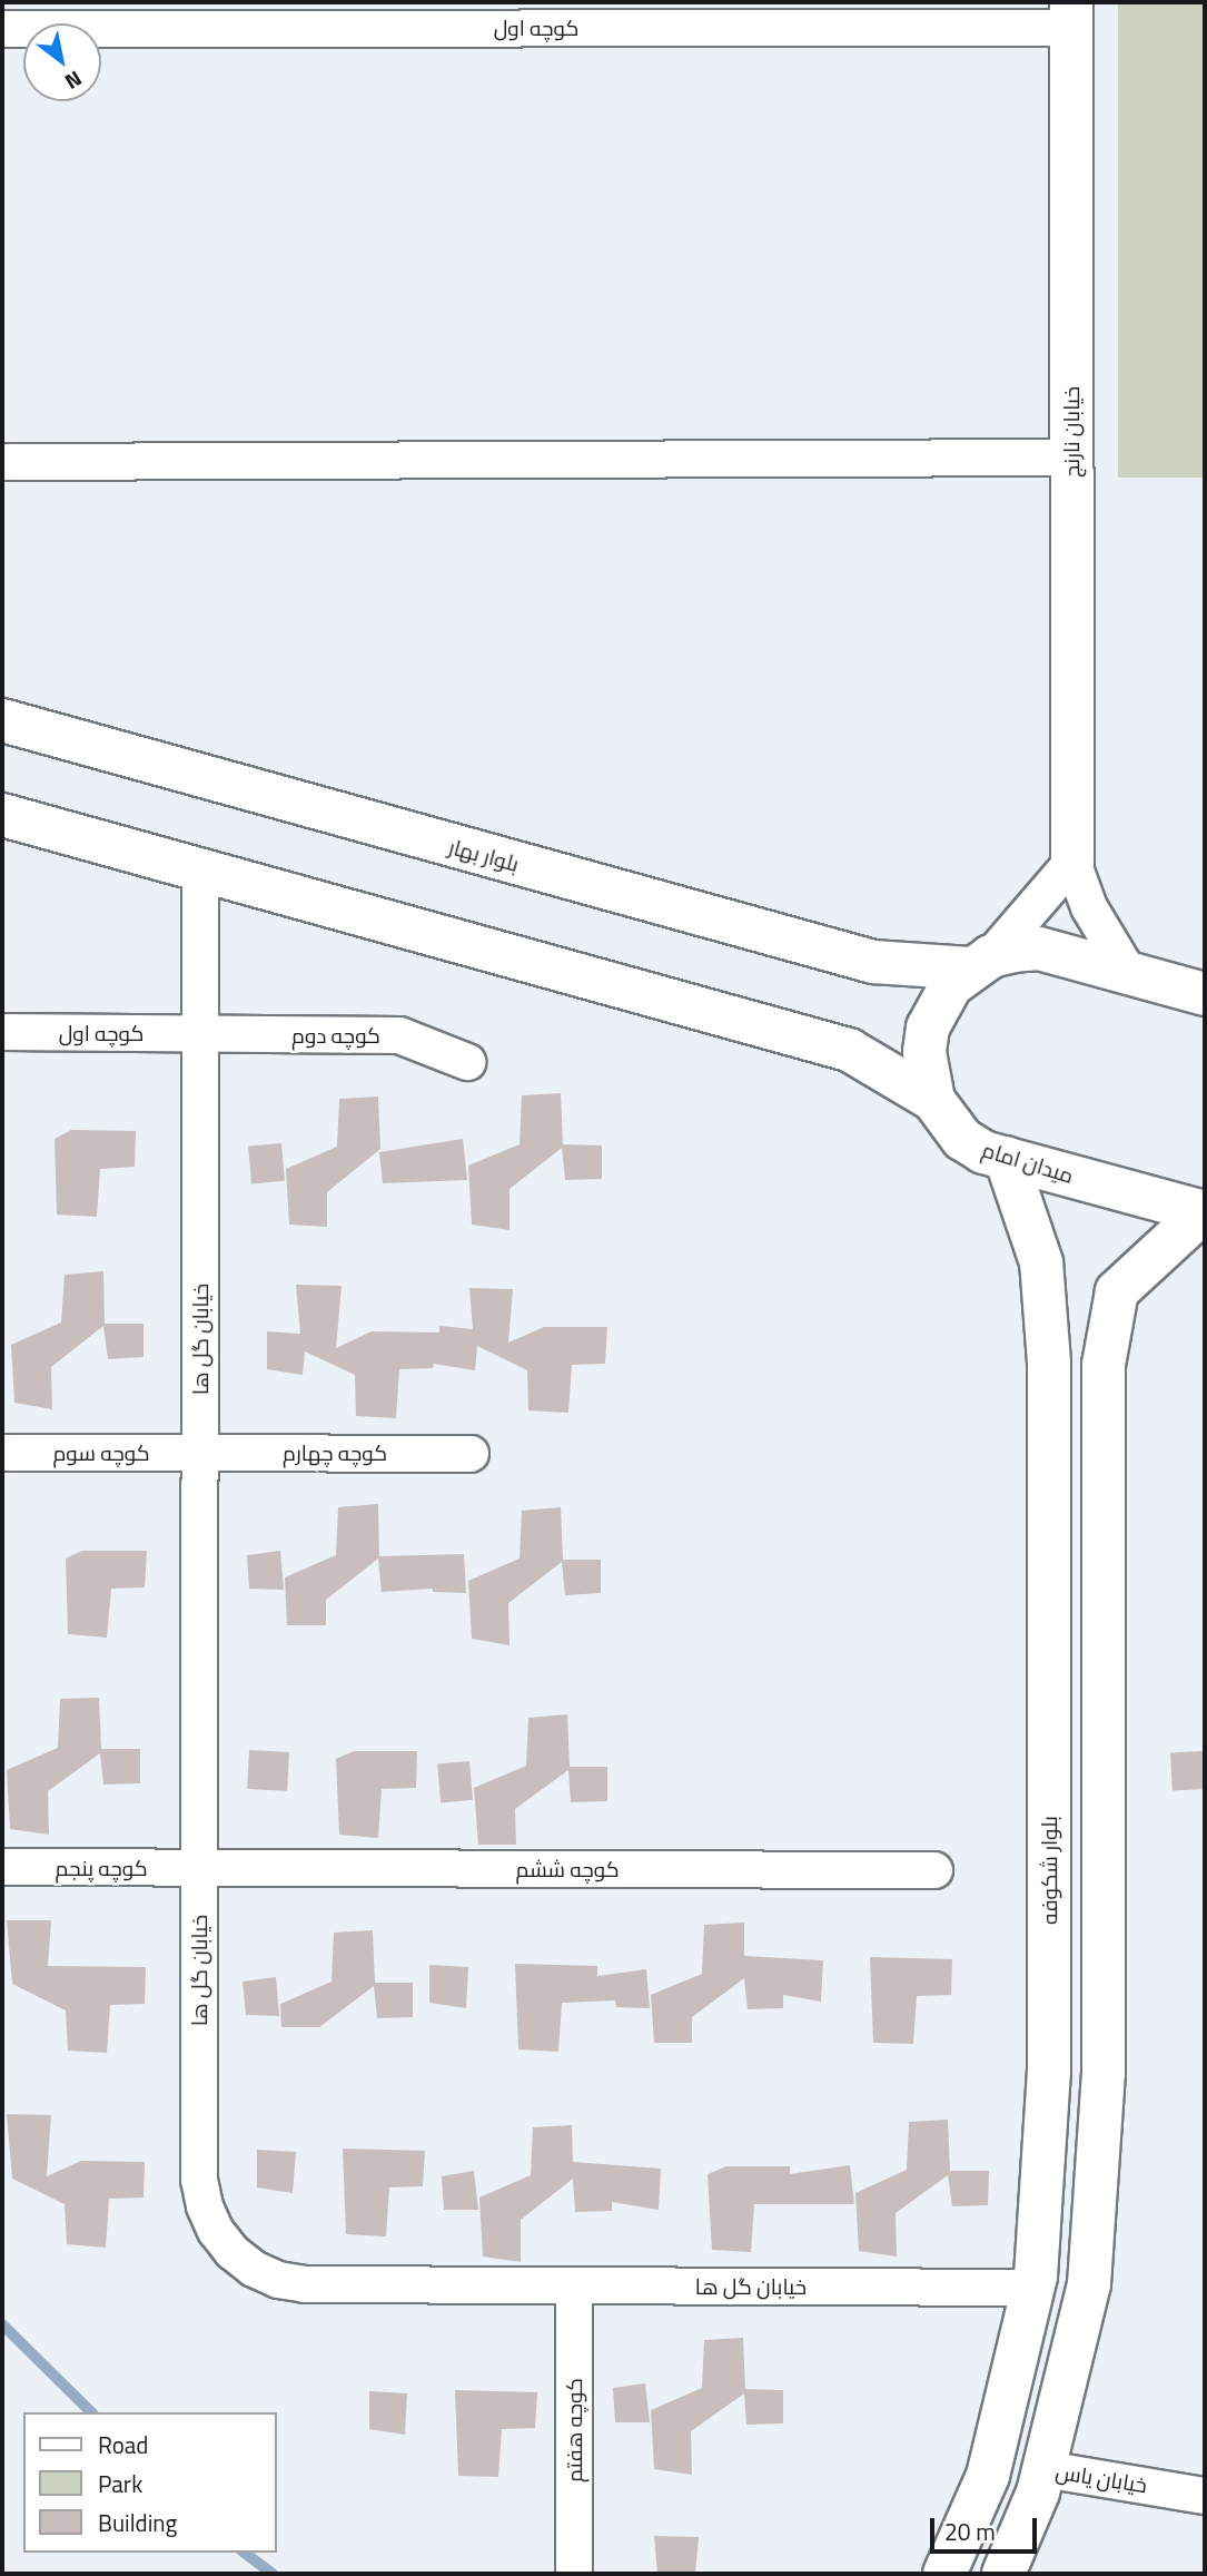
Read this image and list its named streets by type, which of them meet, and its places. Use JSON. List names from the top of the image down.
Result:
{
  "streets": {
    "street": [
      "کوچه اول",
      "خیابان نارنج",
      "بلوار بهار",
      "کوچه دوم",
      "میدان امام",
      "خیابان گل ها",
      "کوچه سوم",
      "کوچه چهارم",
      "کوچه پنجم",
      "کوچه ششم",
      "بلوار شکوفه",
      "کوچه هفتم",
      "خیابان یاس"
    ]
  },
  "crossings": [
    ["کوچه اول", "خیابان نارنج"],
    ["کوچه اول", "کوچه دوم"],
    ["کوچه اول", "خیابان گل ها"],
    ["بلوار بهار", "میدان امام"],
    ["کوچه دوم", "خیابان گل ها"],
    ["میدان امام", "بلوار شکوفه"],
    ["خیابان گل ها", "کوچه سوم"],
    ["خیابان گل ها", "کوچه چهارم"],
    ["خیابان گل ها", "کوچه پنجم"],
    ["خیابان گل ها", "کوچه ششم"],
    ["خیابان گل ها", "بلوار شکوفه"],
    ["خیابان گل ها", "کوچه هفتم"],
    ["کوچه سوم", "کوچه چهارم"],
    ["کوچه پنجم", "کوچه ششم"]
  ],
  "legend": ["Road", "Park", "Building"],
  "scale_bar": "20 m",
  "north": "bottom right"
}
